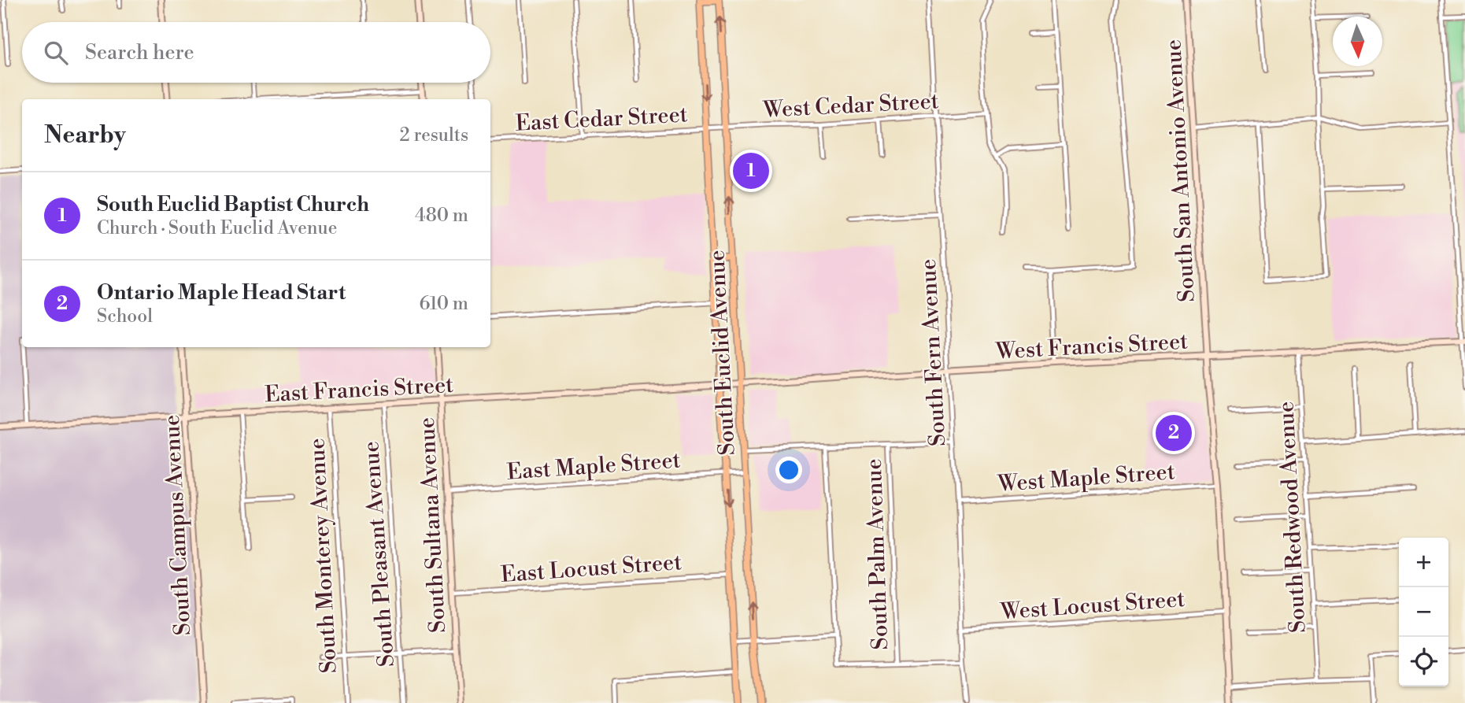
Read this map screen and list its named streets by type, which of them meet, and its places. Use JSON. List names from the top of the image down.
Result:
{
  "streets": {
    "main road": ["South Euclid Avenue"],
    "street": [
      "West Cedar Street",
      "East Cedar Street",
      "South San Antonio Avenue",
      "West Francis Street",
      "South Fern Avenue",
      "East Francis Street",
      "East Maple Street",
      "West Maple Street",
      "South Redwood Avenue",
      "South Campus Avenue",
      "South Sultana Avenue",
      "South Pleasant Avenue",
      "South Palm Avenue",
      "South Monterey Avenue",
      "East Locust Street",
      "West Locust Street"
    ]
  },
  "crossings": [
    ["West Cedar Street", "East Cedar Street"],
    ["West Cedar Street", "South Euclid Avenue"],
    ["West Cedar Street", "South Fern Avenue"],
    ["East Cedar Street", "South Euclid Avenue"],
    ["South San Antonio Avenue", "West Francis Street"],
    ["South San Antonio Avenue", "West Maple Street"],
    ["South San Antonio Avenue", "West Locust Street"],
    ["West Francis Street", "South Euclid Avenue"],
    ["West Francis Street", "South Fern Avenue"],
    ["West Francis Street", "East Francis Street"],
    ["West Francis Street", "South Redwood Avenue"],
    ["South Euclid Avenue", "East Francis Street"],
    ["South Euclid Avenue", "East Maple Street"],
    ["South Euclid Avenue", "East Locust Street"],
    ["South Fern Avenue", "West Maple Street"],
    ["South Fern Avenue", "West Locust Street"],
    ["East Francis Street", "South Campus Avenue"],
    ["East Francis Street", "South Sultana Avenue"],
    ["East Francis Street", "South Pleasant Avenue"],
    ["East Francis Street", "South Monterey Avenue"],
    ["East Maple Street", "South Sultana Avenue"],
    ["South Sultana Avenue", "East Locust Street"]
  ],
  "north": "bottom",
  "page": {
    "search": "Search here",
    "heading": ["Nearby", "2 results"],
    "pins": ["1", "2"],
    "list": [
      {
        "mark": "1",
        "name": "South Euclid Baptist Church",
        "note": "Church · South Euclid Avenue",
        "value": "480 m"
      },
      {
        "mark": "2",
        "name": "Ontario Maple Head Start",
        "note": "School",
        "value": "610 m"
      }
    ],
    "map_buttons": ["+", "−"]
  }
}
